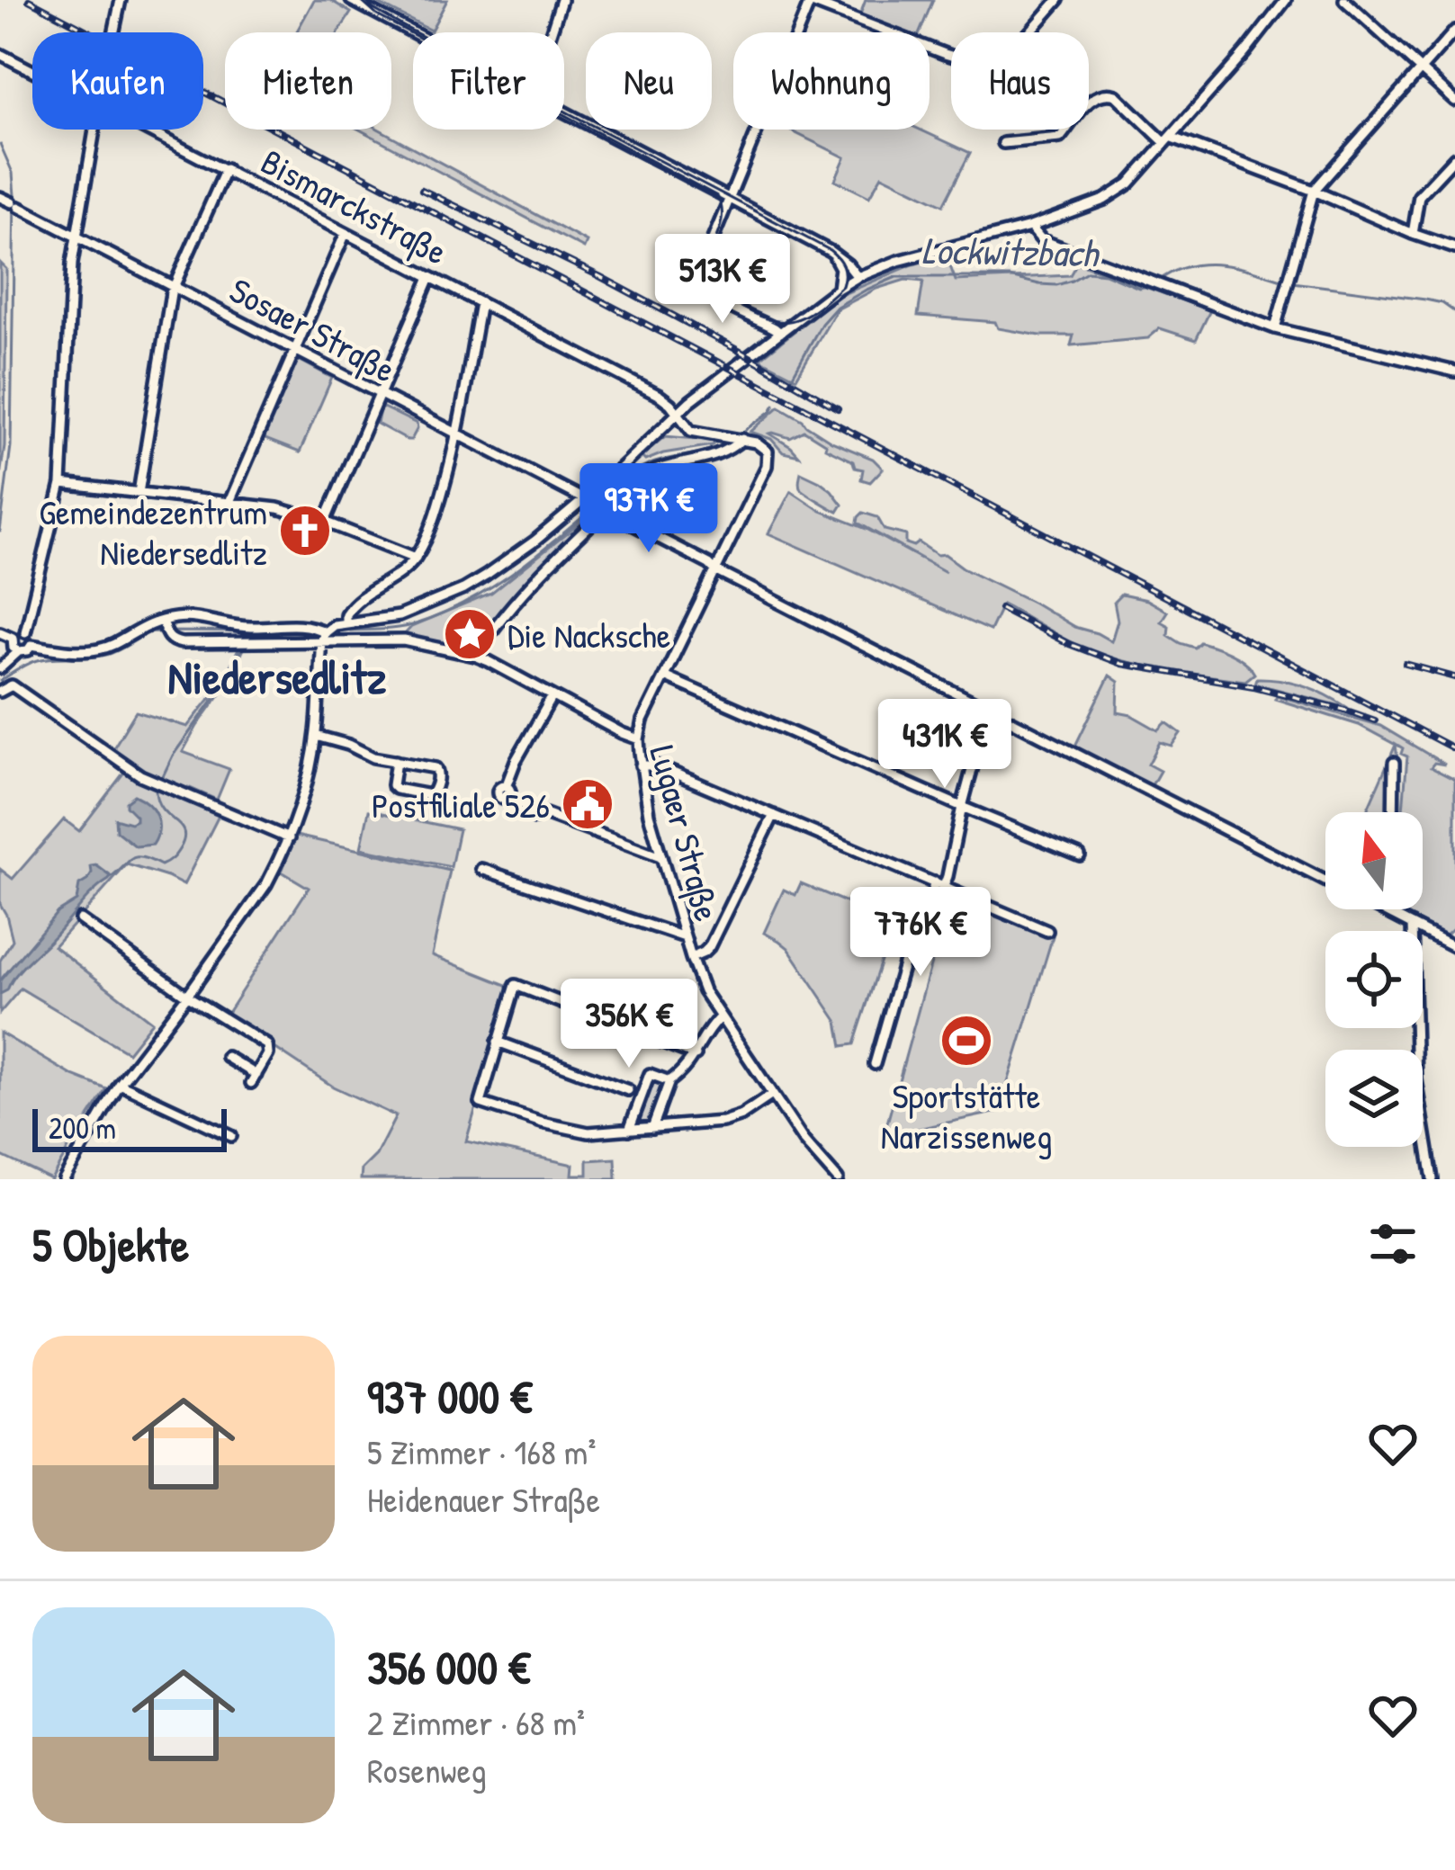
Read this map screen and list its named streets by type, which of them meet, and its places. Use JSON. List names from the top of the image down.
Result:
{
  "streets": {
    "street": ["Bismarckstraße", "Sosaer Straße", "Lugaer Straße"]
  },
  "districts": ["Niedersedlitz"],
  "water": ["Lockwitzbach"],
  "places": {
    "church": ["Gemeindezentrum Niedersedlitz"],
    "place": ["Die Nacksche"],
    "public building": ["Postfiliale 526"],
    "sports": ["Sportstätte Narzissenweg"]
  },
  "scale_bar": "200 m",
  "north": "top",
  "page": {
    "chip": [
      "Kaufen",
      "Mieten",
      "Filter",
      "Neu",
      "Wohnung",
      "Haus"
    ],
    "price": [
      "513K €",
      "937K €",
      "431K €",
      "776K €",
      "356K €"
    ],
    "scale": "200 m",
    "heading": "5 Objekte",
    "list": [
      {
        "name": "937 000 €",
        "note": "5 Zimmer · 168 m² · Heidenauer Straße"
      },
      {
        "name": "356 000 €",
        "note": "2 Zimmer · 68 m² · Rosenweg"
      }
    ]
  }
}
